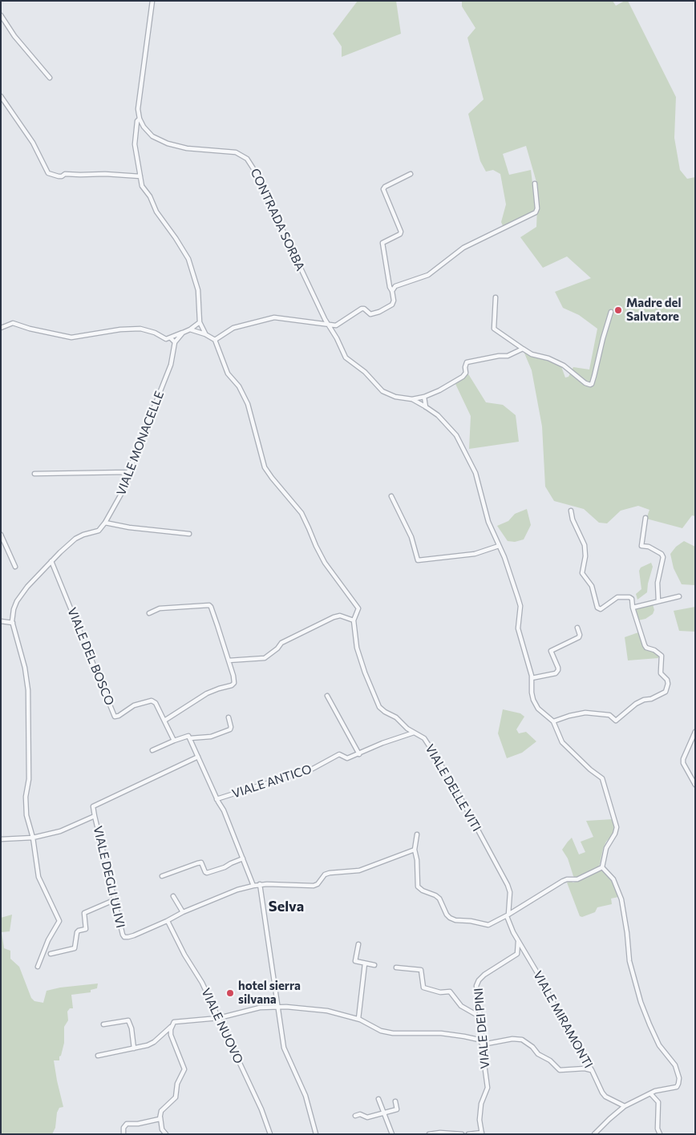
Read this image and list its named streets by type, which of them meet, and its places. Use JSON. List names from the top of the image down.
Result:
{
  "streets": {
    "street": [
      "CONTRADA SORBA",
      "VIALE MONACELLE",
      "VIALE DEL BOSCO",
      "VIALE ANTICO",
      "VIALE DELLE VITI",
      "VIALE DEGLI ULIVI",
      "VIALE MIRAMONTI",
      "VIALE NUOVO",
      "VIALE DEI PINI"
    ]
  },
  "crossings": [
    ["VIALE MONACELLE", "VIALE DEL BOSCO"],
    ["VIALE ANTICO", "VIALE DELLE VITI"],
    ["VIALE DELLE VITI", "VIALE MIRAMONTI"],
    ["VIALE DEGLI ULIVI", "VIALE NUOVO"],
    ["VIALE MIRAMONTI", "VIALE DEI PINI"]
  ],
  "districts": ["Selva"],
  "places": ["Madre del Salvatore", "hotel sierra silvana"]
}
